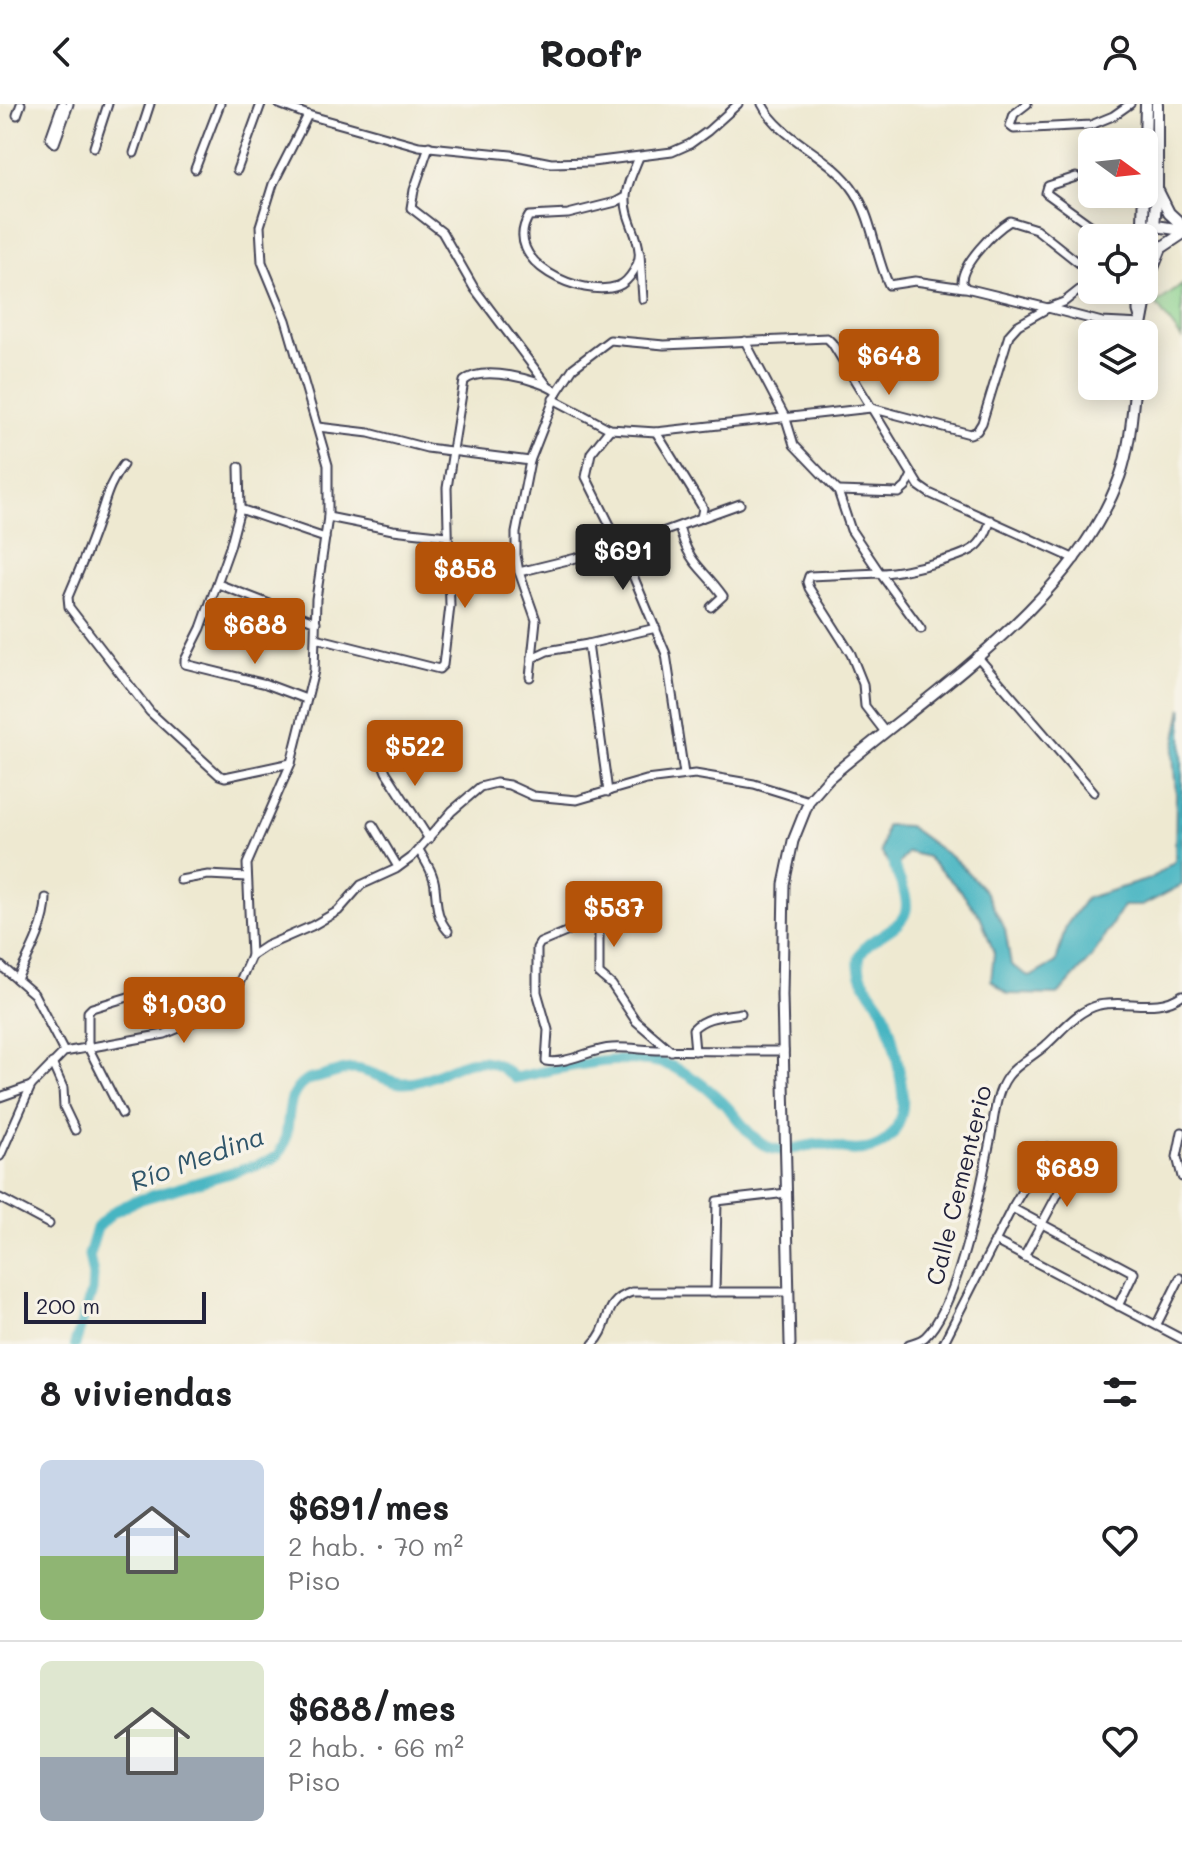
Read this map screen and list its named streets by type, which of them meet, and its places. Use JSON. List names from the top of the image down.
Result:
{
  "streets": {
    "street": ["Calle Cementerio"]
  },
  "water": ["Río Medina"],
  "scale_bar": "200 m",
  "north": "right",
  "page": {
    "header": "Roofr",
    "price": [
      "$648",
      "$691",
      "$858",
      "$688",
      "$522",
      "$537",
      "$1,030",
      "$689"
    ],
    "scale": "200 m",
    "heading": "8 viviendas",
    "list": [
      {
        "name": "$691/mes",
        "note": "2 hab. · 70 m² · Piso"
      },
      {
        "name": "$688/mes",
        "note": "2 hab. · 66 m² · Piso"
      }
    ]
  }
}
